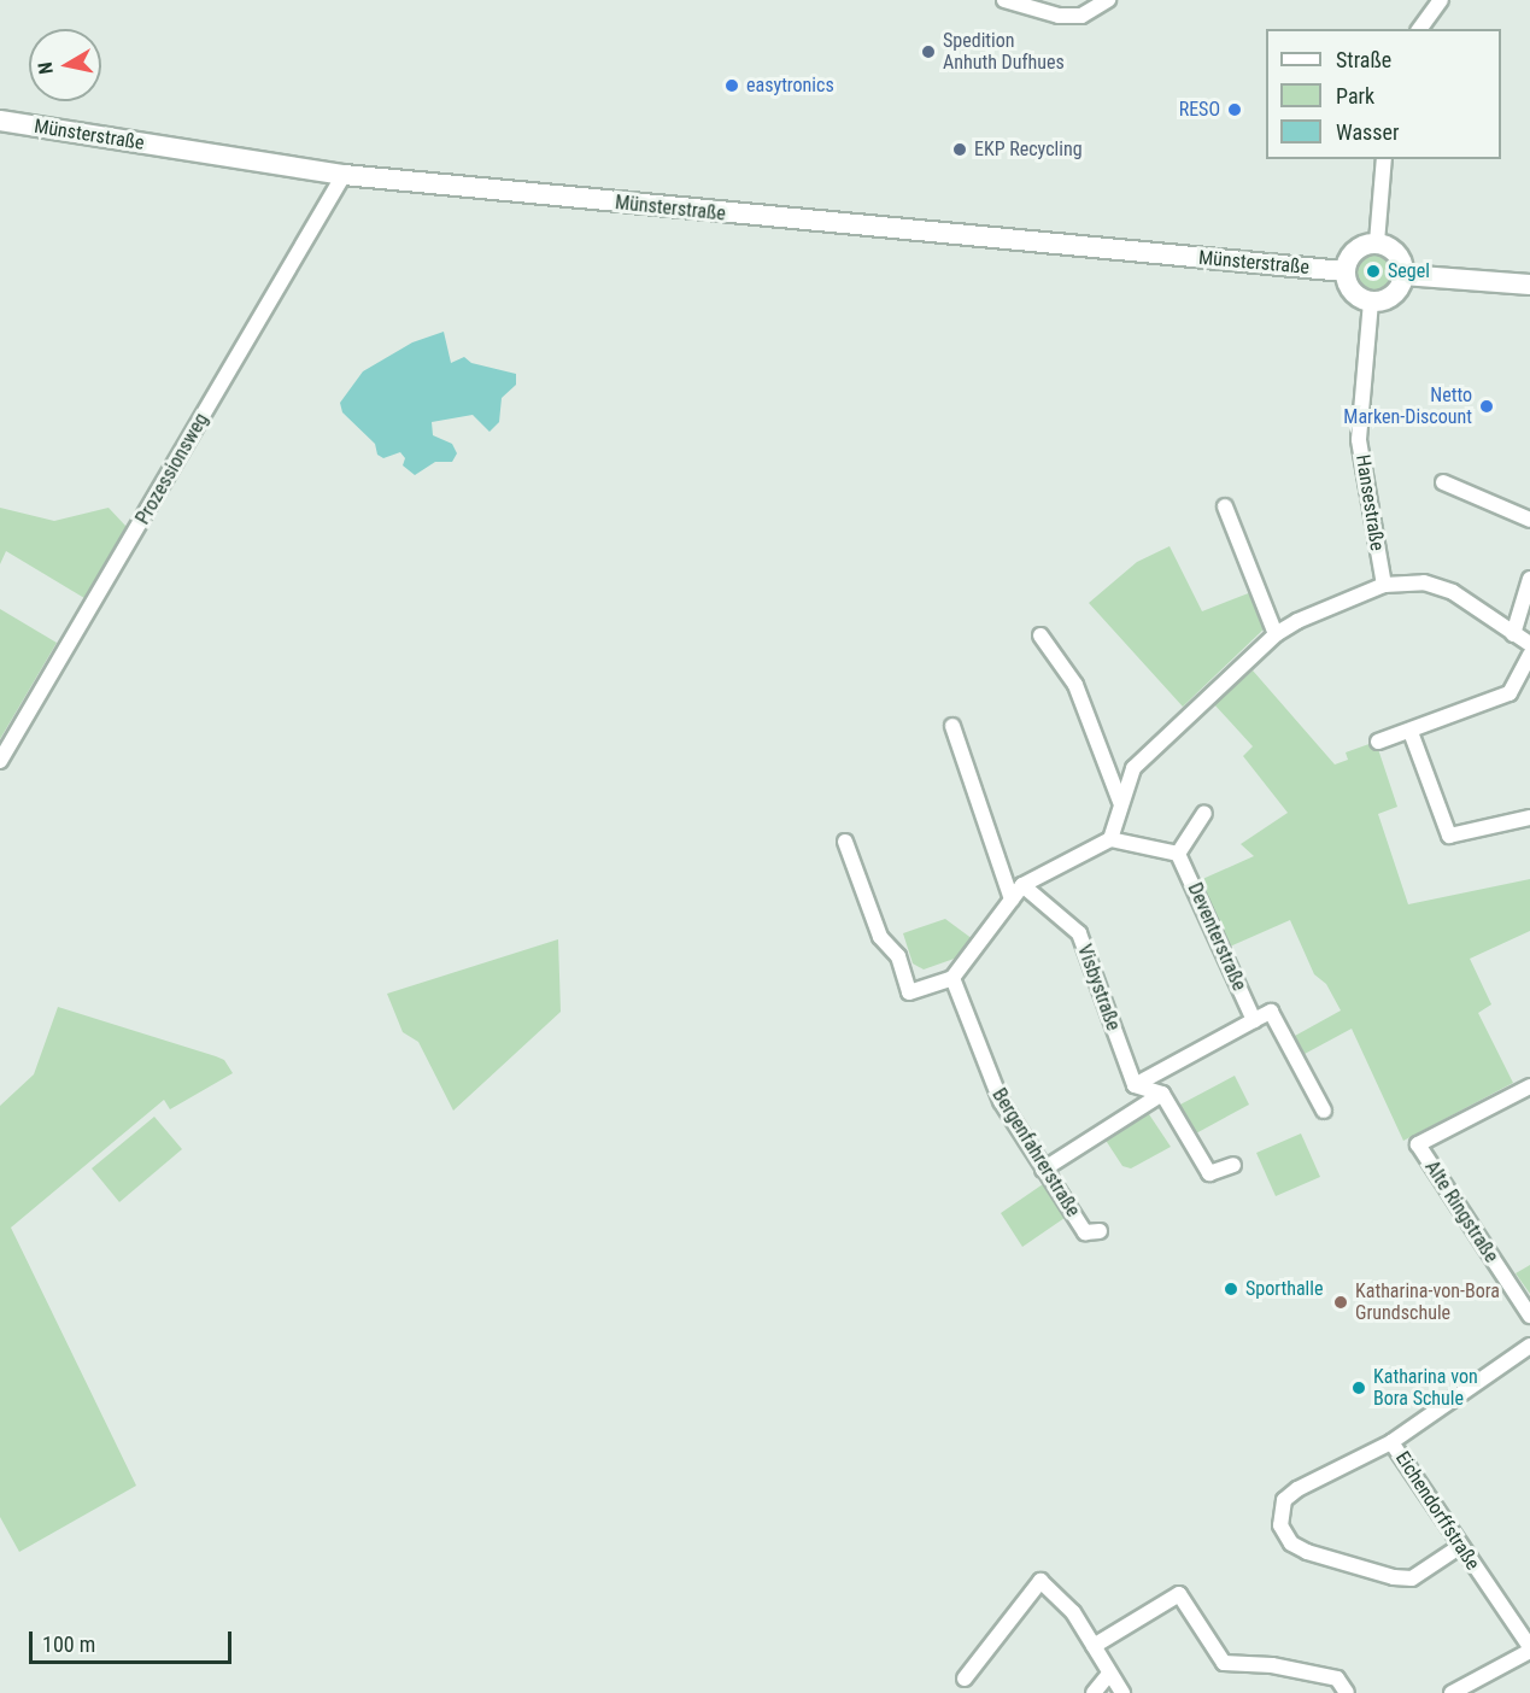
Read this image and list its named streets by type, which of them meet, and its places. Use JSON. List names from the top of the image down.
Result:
{
  "streets": {
    "main road": ["Münsterstraße"],
    "street": [
      "Prozessionsweg",
      "Hansestraße",
      "Deventerstraße",
      "Visbystraße",
      "Bergenfahrerstraße",
      "Alte Ringstraße",
      "Eichendorffstraße"
    ]
  },
  "crossings": [
    ["Münsterstraße", "Prozessionsweg"],
    ["Münsterstraße", "Hansestraße"]
  ],
  "places": [
    "Spedition Anhuth Dufhues",
    "easytronics",
    "RESO",
    "EKP Recycling",
    "Segel",
    "Netto Marken-Discount",
    "Sporthalle",
    "Katharina-von-Bora Grundschule",
    "Katharina von Bora Schule"
  ],
  "legend": ["Straße", "Park", "Wasser"],
  "scale_bar": "100 m",
  "north": "left"
}
